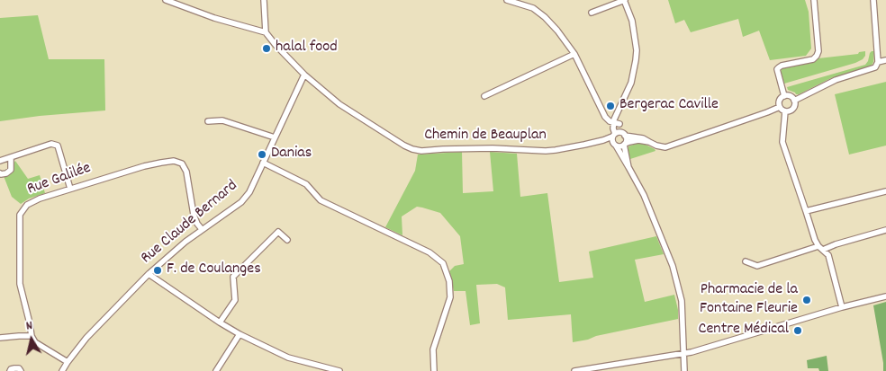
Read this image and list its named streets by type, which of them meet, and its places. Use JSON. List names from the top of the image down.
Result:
{
  "streets": {
    "street": ["Chemin de Beauplan", "Rue Galilée", "Rue Claude Bernard"]
  },
  "crossings": [
    ["Chemin de Beauplan", "Rue Claude Bernard"],
    ["Rue Galilée", "Rue Claude Bernard"]
  ],
  "places": [
    "halal food",
    "Bergerac Caville",
    "Danias",
    "F. de Coulanges",
    "Pharmacie de la Fontaine Fleurie",
    "Centre Médical"
  ],
  "north": "top"
}
